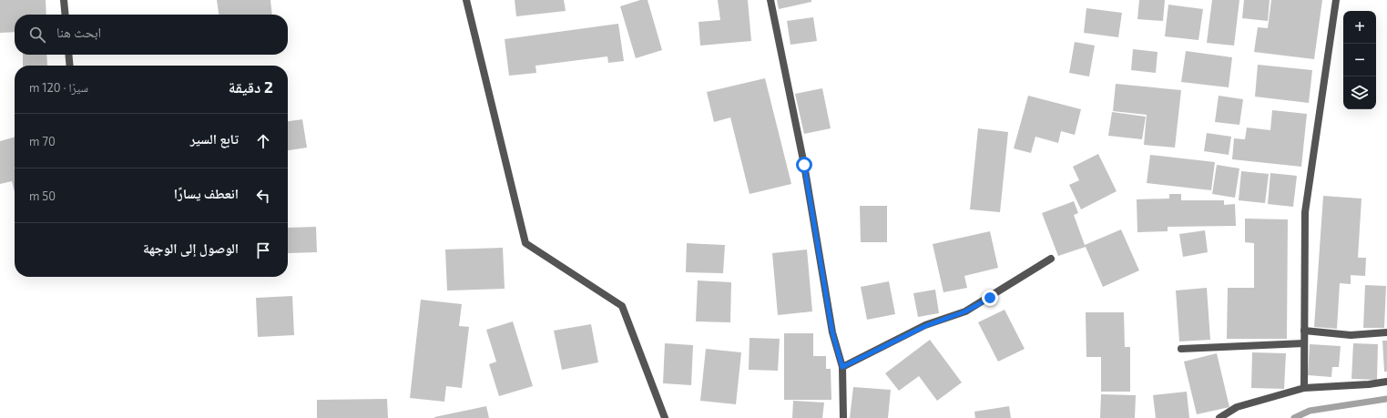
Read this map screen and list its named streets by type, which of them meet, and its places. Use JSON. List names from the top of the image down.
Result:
{
  "page": {
    "map_buttons": ["+", "−"],
    "search": "ابحث هنا",
    "heading": ["2 دقيقة", "سيرًا · 120 m"],
    "list": [
      ["تابع السير", "70 m"],
      ["انعطف يسارًا", "50 m"],
      "الوصول إلى الوجهة"
    ]
  }
}
